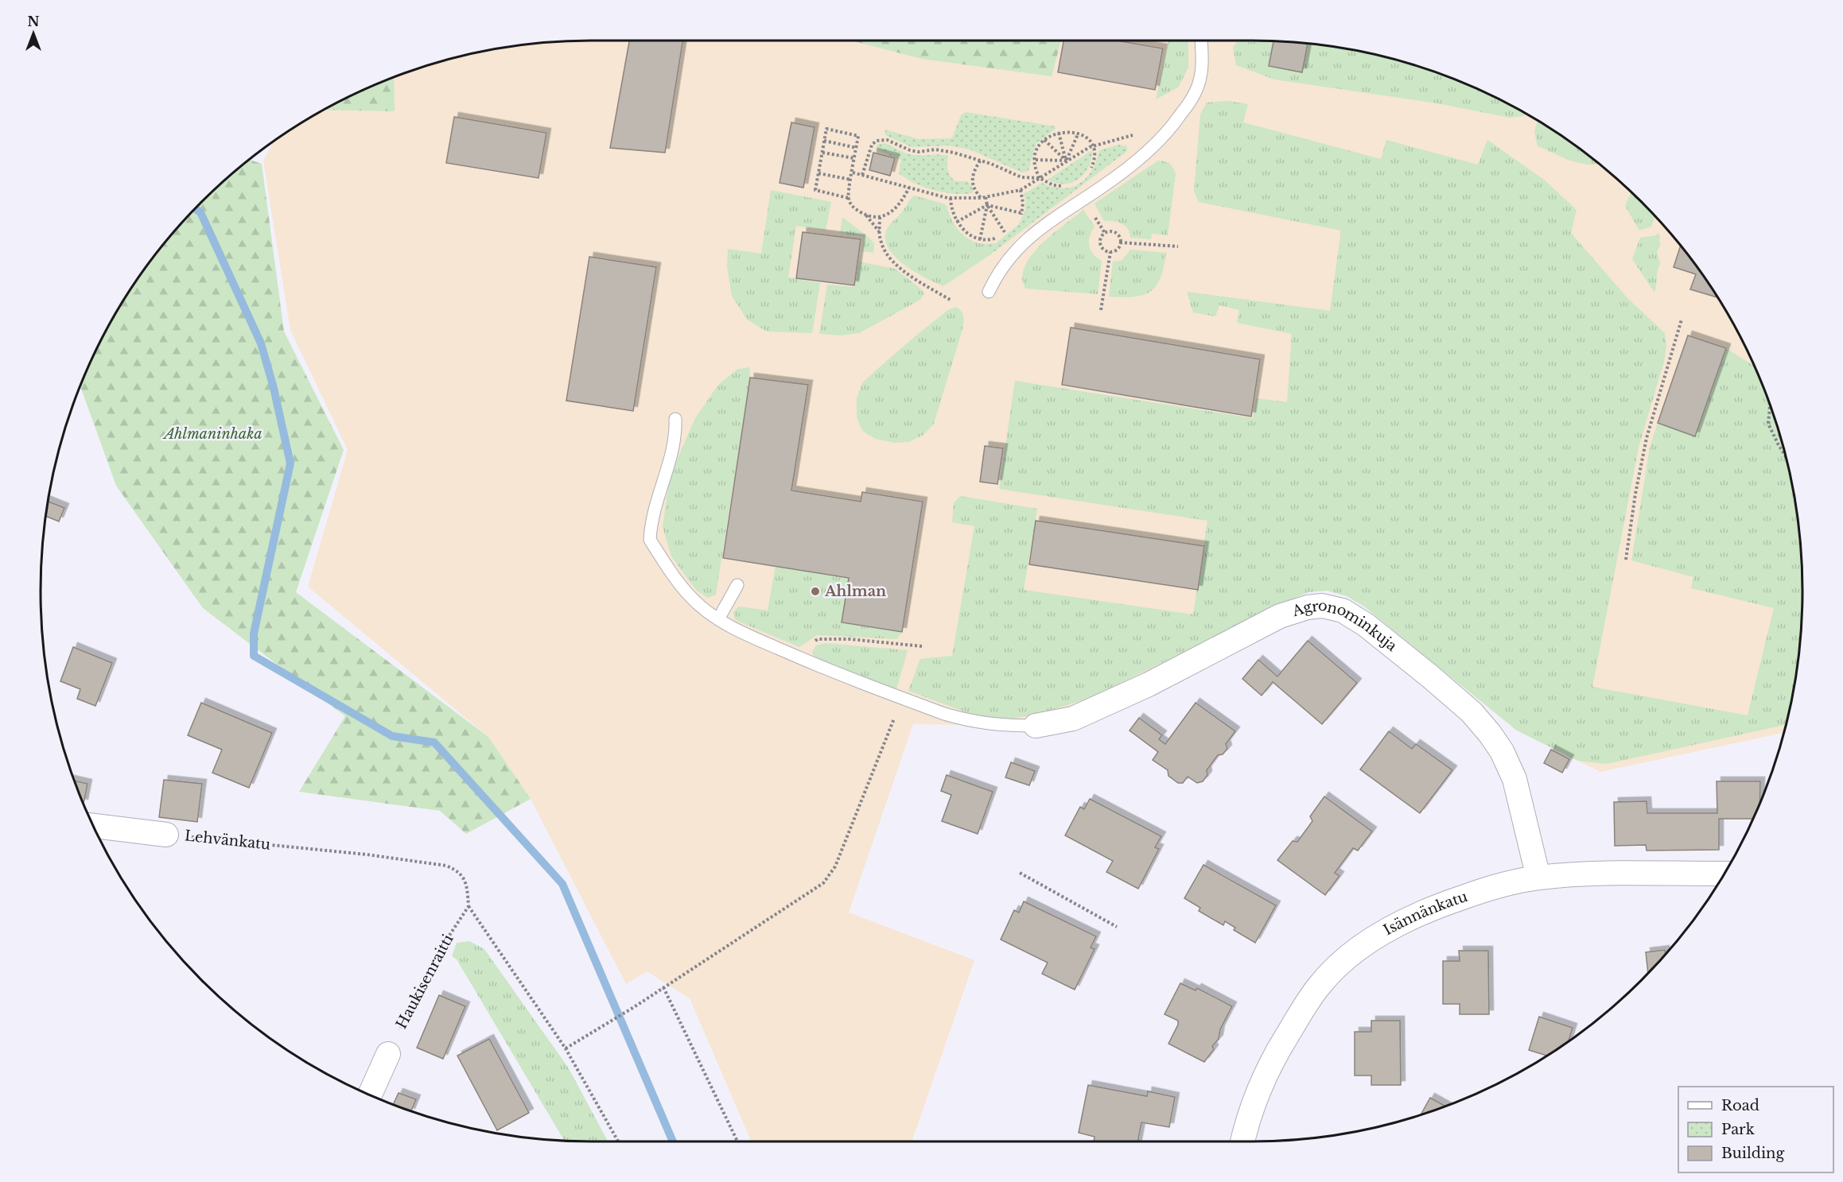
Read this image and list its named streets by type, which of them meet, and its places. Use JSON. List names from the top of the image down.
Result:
{
  "streets": {
    "street": ["Agronominkuja", "Lehvänkatu", "Isännänkatu"],
    "path": ["Haukisenraitti"]
  },
  "crossings": [
    ["Agronominkuja", "Isännänkatu"],
    ["Lehvänkatu", "Haukisenraitti"]
  ],
  "parks": ["Ahlmaninhaka"],
  "places": ["Ahlman"],
  "legend": ["Road", "Park", "Building"],
  "north": "top"
}
